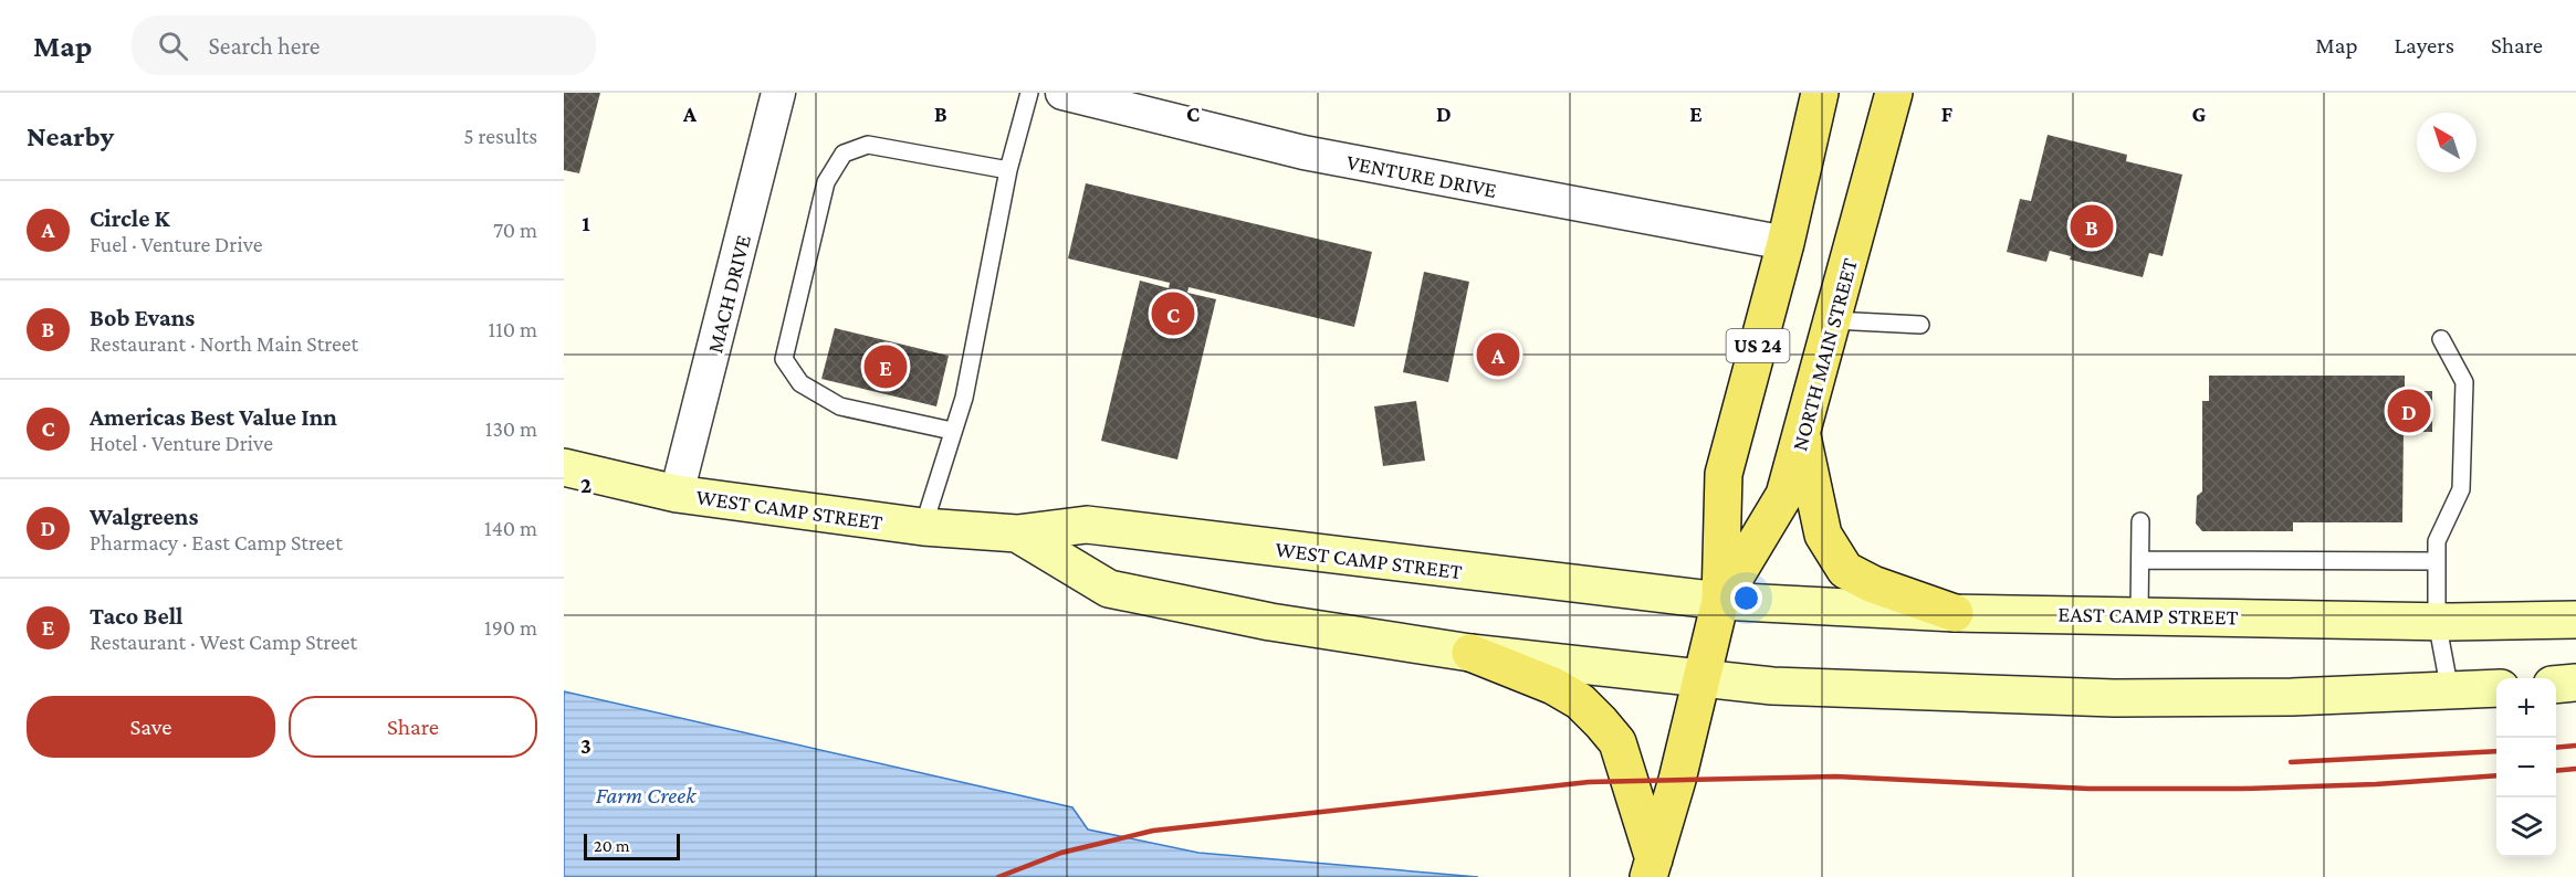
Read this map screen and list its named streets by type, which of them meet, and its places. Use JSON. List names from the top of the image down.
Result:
{
  "streets": {
    "main road": [
      "US 24",
      "NORTH MAIN STREET",
      "WEST CAMP STREET",
      "EAST CAMP STREET"
    ],
    "street": ["VENTURE DRIVE", "MACH DRIVE"]
  },
  "crossings": [
    ["VENTURE DRIVE", "NORTH MAIN STREET"],
    ["MACH DRIVE", "WEST CAMP STREET"],
    ["NORTH MAIN STREET", "WEST CAMP STREET"],
    ["NORTH MAIN STREET", "EAST CAMP STREET"],
    ["WEST CAMP STREET", "EAST CAMP STREET"]
  ],
  "water": ["Farm Creek"],
  "scale_bar": "20 m",
  "north": "top left",
  "page": {
    "header": "Map",
    "search": "Search here",
    "nav": ["Map", "Layers", "Share"],
    "heading": ["Nearby", "5 results"],
    "list": [
      {
        "mark": "A",
        "name": "Circle K",
        "note": "Fuel · Venture Drive",
        "value": "70 m"
      },
      {
        "mark": "B",
        "name": "Bob Evans",
        "note": "Restaurant · North Main Street",
        "value": "110 m"
      },
      {
        "mark": "C",
        "name": "Americas Best Value Inn",
        "note": "Hotel · Venture Drive",
        "value": "130 m"
      },
      {
        "mark": "D",
        "name": "Walgreens",
        "note": "Pharmacy · East Camp Street",
        "value": "140 m"
      },
      {
        "mark": "E",
        "name": "Taco Bell",
        "note": "Restaurant · West Camp Street",
        "value": "190 m"
      }
    ],
    "pins": [
      "B",
      "C",
      "A",
      "E",
      "D"
    ],
    "buttons": ["Save", "Share"],
    "map_buttons": ["+", "−"],
    "scale": "20 m"
  },
  "grid": {
    "columns": [
      "A",
      "B",
      "C",
      "D",
      "E",
      "F",
      "G"
    ],
    "rows": ["1", "2", "3"]
  }
}
